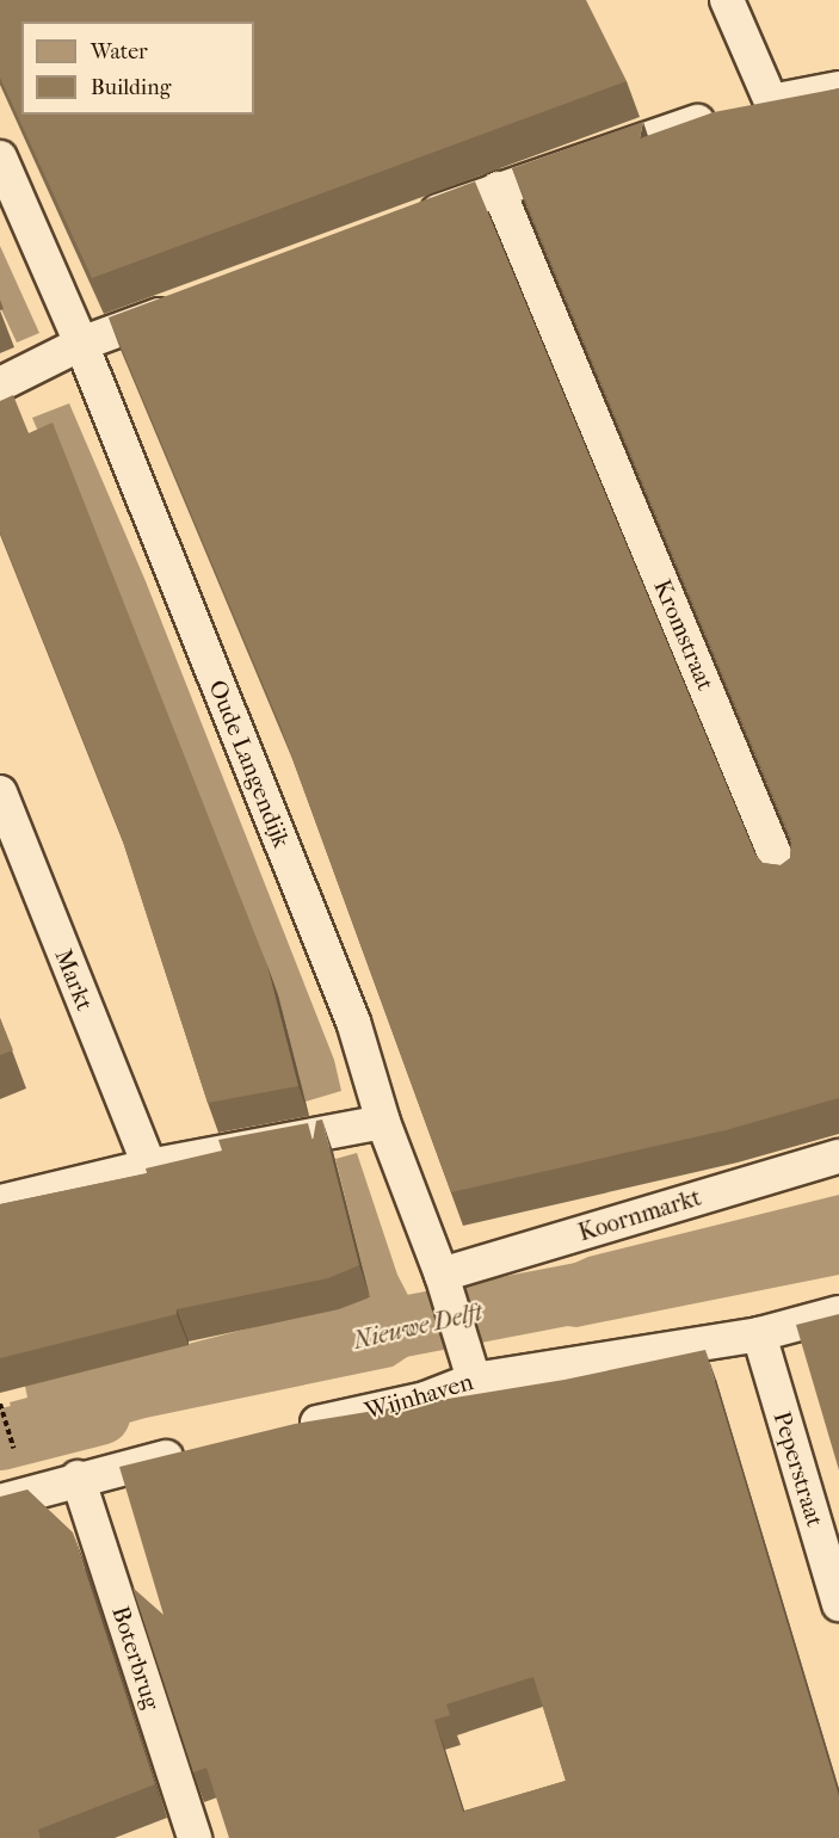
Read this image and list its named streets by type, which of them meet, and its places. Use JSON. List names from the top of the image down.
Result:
{
  "streets": {
    "street": [
      "Kromstraat",
      "Oude Langendijk",
      "Markt",
      "Koornmarkt",
      "Wijnhaven",
      "Peperstraat",
      "Boterbrug"
    ]
  },
  "crossings": [
    ["Oude Langendijk", "Koornmarkt"],
    ["Oude Langendijk", "Wijnhaven"],
    ["Wijnhaven", "Peperstraat"]
  ],
  "water": ["Nieuwe Delft"],
  "legend": ["Water", "Building"]
}
